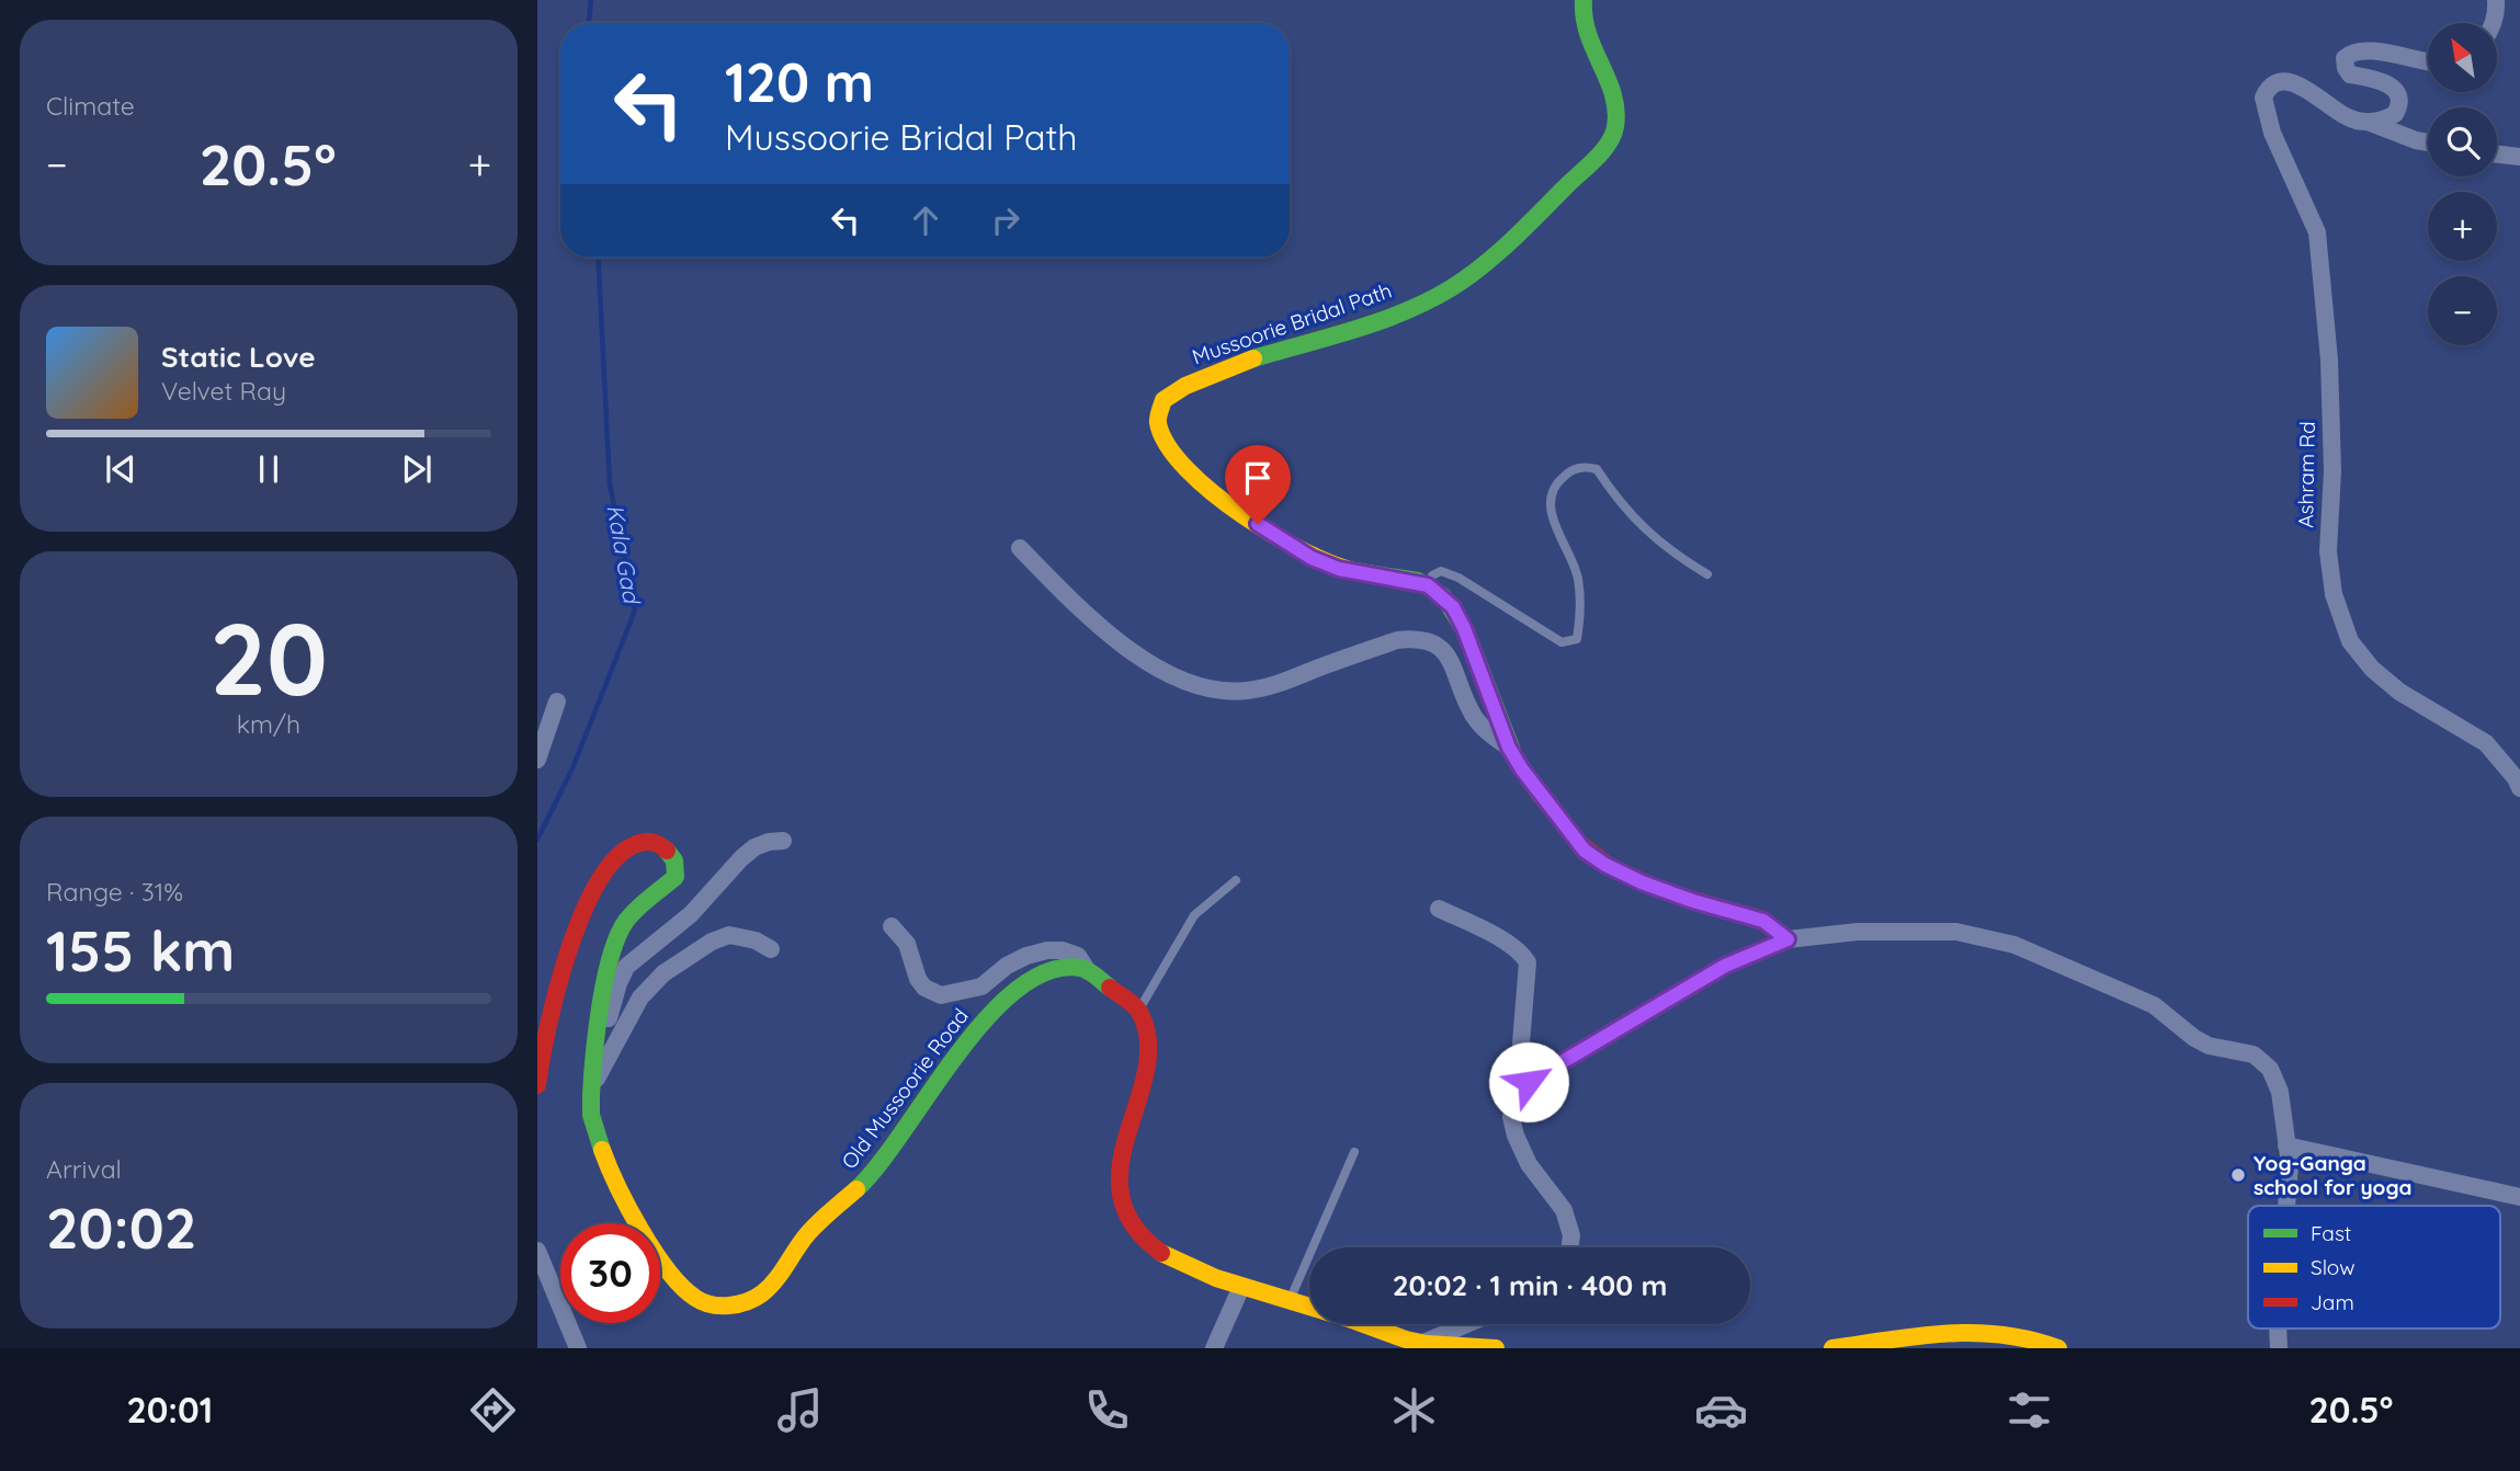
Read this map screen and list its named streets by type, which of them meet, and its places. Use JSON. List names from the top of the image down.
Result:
{
  "streets": {
    "main road": ["Mussoorie Bridal Path", "Old Mussoorie Road"],
    "street": ["Ashram Rd"]
  },
  "water": ["Kala Gad"],
  "places": ["Yog-Ganga school for yoga"],
  "legend": ["Fast", "Slow", "Jam"],
  "north": "top left",
  "page": {
    "tile": [
      "Climate",
      ["20", "km/h"],
      ["Range · 31%", "155 km"],
      ["Arrival", "20:02"]
    ],
    "map_buttons": ["+", "−"],
    "turn": ["120 m", "Mussoorie Bridal Path"],
    "heat": ["−", "20.5°", "+"],
    "song": ["Static Love", "Velvet Ray"],
    "limit": "30",
    "trip": "20:02 · 1 min · 400 m",
    "tabs": ["20:01", "20.5°"]
  }
}
